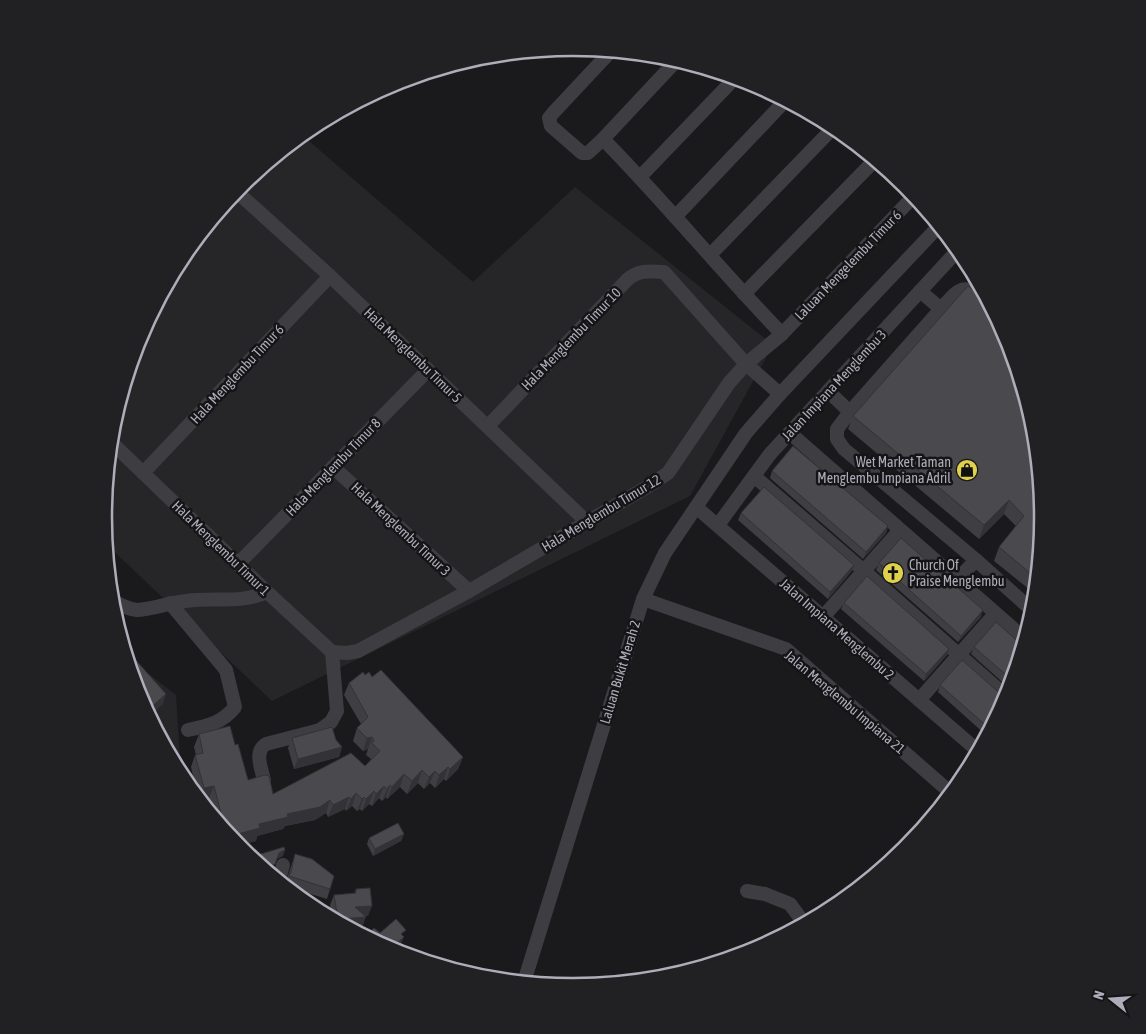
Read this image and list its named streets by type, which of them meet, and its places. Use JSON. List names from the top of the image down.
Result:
{
  "streets": {
    "street": [
      "Laluan Mengelembu Timur 6",
      "Hala Menglembu Timur 10",
      "Hala Menglembu Timur 5",
      "Hala Menglembu Timur 6",
      "Jalan Impiana Menglembu 3",
      "Hala Menglembu Timur 8",
      "Hala Menglembu Timur 12",
      "Hala Menglembu Timur 3",
      "Hala Menglembu Timur 1",
      "Jalan Impiana Menglembu 2",
      "Laluan Bukit Merah 2",
      "Jalan Menglembu Impiana 21"
    ]
  },
  "crossings": [
    ["Laluan Mengelembu Timur 6", "Hala Menglembu Timur 10"],
    ["Laluan Mengelembu Timur 6", "Hala Menglembu Timur 12"],
    ["Hala Menglembu Timur 10", "Hala Menglembu Timur 5"],
    ["Hala Menglembu Timur 10", "Hala Menglembu Timur 12"],
    ["Hala Menglembu Timur 5", "Hala Menglembu Timur 6"],
    ["Hala Menglembu Timur 5", "Hala Menglembu Timur 8"],
    ["Hala Menglembu Timur 5", "Hala Menglembu Timur 12"],
    ["Hala Menglembu Timur 6", "Hala Menglembu Timur 1"],
    ["Jalan Impiana Menglembu 3", "Jalan Impiana Menglembu 2"],
    ["Hala Menglembu Timur 8", "Hala Menglembu Timur 3"],
    ["Hala Menglembu Timur 8", "Hala Menglembu Timur 1"],
    ["Hala Menglembu Timur 12", "Hala Menglembu Timur 3"],
    ["Hala Menglembu Timur 12", "Hala Menglembu Timur 1"],
    ["Jalan Impiana Menglembu 2", "Laluan Bukit Merah 2"],
    ["Laluan Bukit Merah 2", "Jalan Menglembu Impiana 21"]
  ],
  "places": {
    "shop": ["Wet Market Taman Menglembu Impiana Adril"],
    "church": ["Church Of Praise Menglembu"]
  },
  "north": "left"
}
